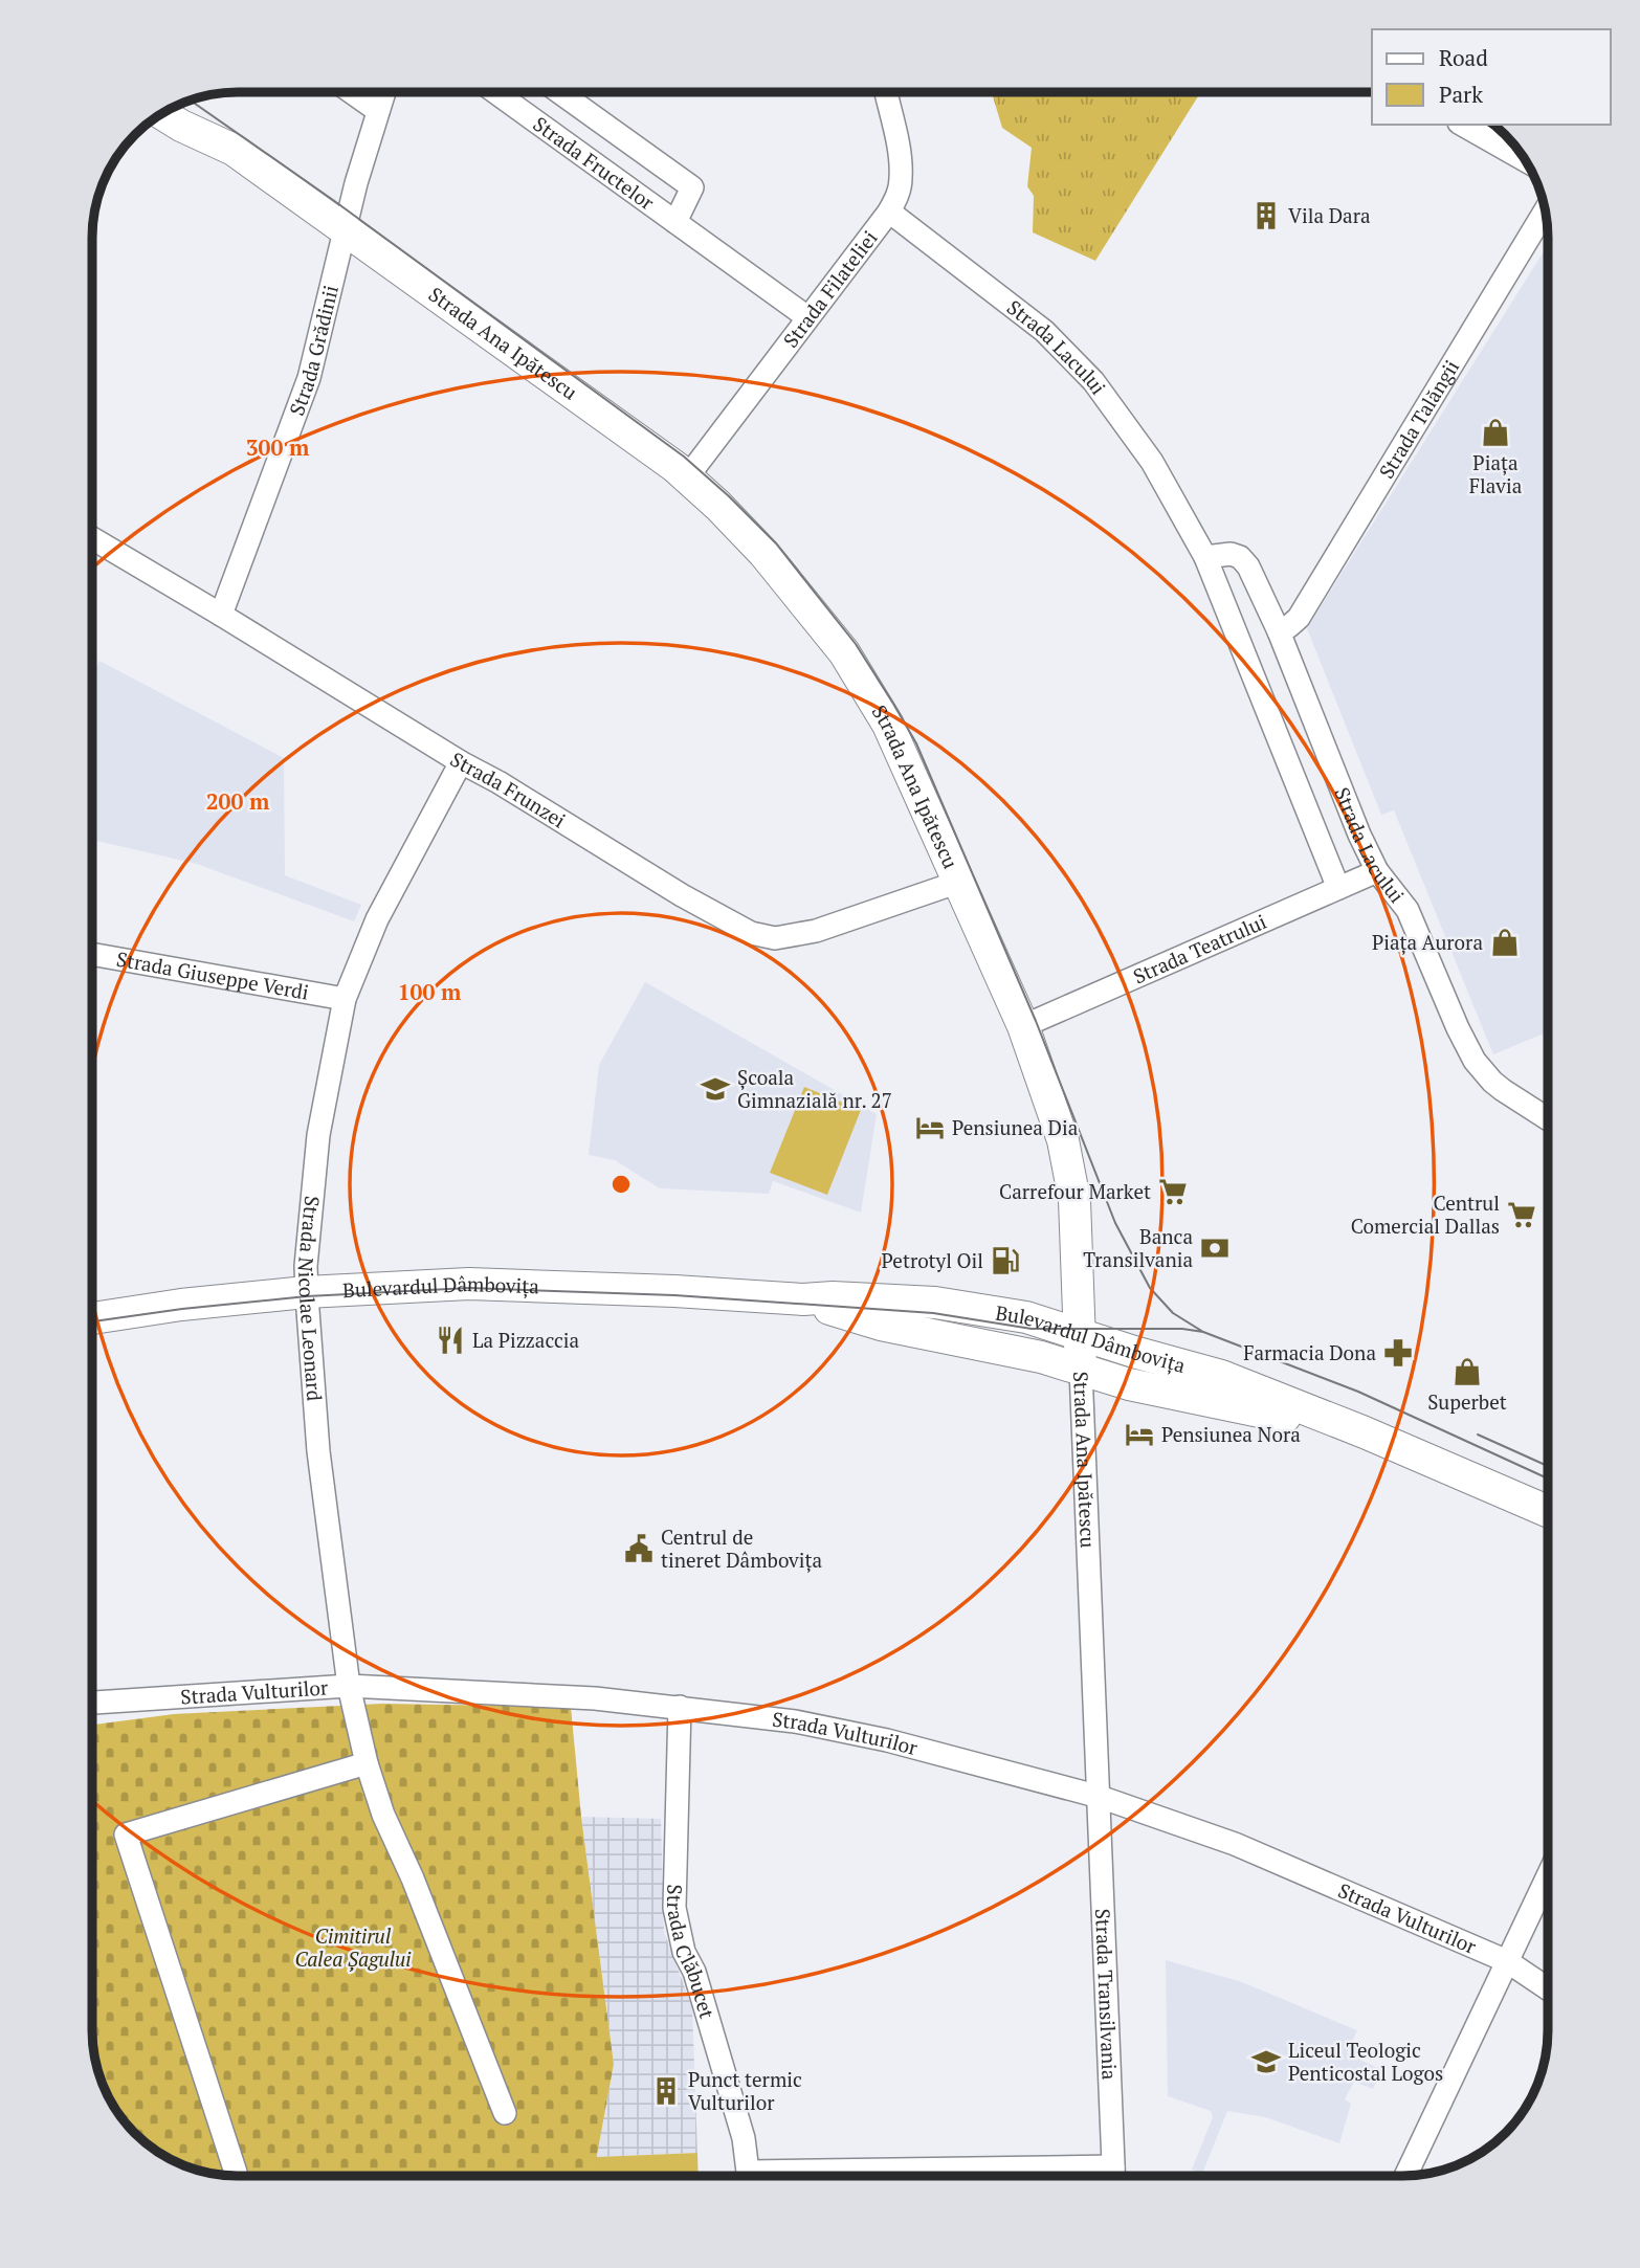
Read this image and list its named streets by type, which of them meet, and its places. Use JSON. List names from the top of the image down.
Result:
{
  "streets": {
    "main road": ["Strada Ana Ipătescu", "Bulevardul Dâmbovița"],
    "street": [
      "Strada Fructelor",
      "Strada Filateliei",
      "Strada Lacului",
      "Strada Grădinii",
      "Strada Talăngii",
      "Strada Frunzei",
      "Strada Teatrului",
      "Strada Giuseppe Verdi",
      "Strada Nicolae Leonard",
      "Strada Vulturilor",
      "Strada Clăbucet",
      "Strada Transilvania"
    ]
  },
  "crossings": [
    ["Strada Fructelor", "Strada Filateliei"],
    ["Strada Filateliei", "Strada Ana Ipătescu"],
    ["Strada Filateliei", "Strada Lacului"],
    ["Strada Ana Ipătescu", "Strada Grădinii"],
    ["Strada Ana Ipătescu", "Strada Frunzei"],
    ["Strada Ana Ipătescu", "Strada Teatrului"],
    ["Strada Ana Ipătescu", "Bulevardul Dâmbovița"],
    ["Strada Ana Ipătescu", "Strada Vulturilor"],
    ["Strada Ana Ipătescu", "Strada Transilvania"],
    ["Strada Lacului", "Strada Talăngii"],
    ["Strada Lacului", "Strada Teatrului"],
    ["Strada Grădinii", "Strada Frunzei"],
    ["Strada Frunzei", "Strada Nicolae Leonard"],
    ["Strada Giuseppe Verdi", "Strada Nicolae Leonard"],
    ["Bulevardul Dâmbovița", "Strada Nicolae Leonard"],
    ["Strada Nicolae Leonard", "Strada Vulturilor"],
    ["Strada Vulturilor", "Strada Clăbucet"],
    ["Strada Vulturilor", "Strada Transilvania"]
  ],
  "parks": ["Cimitirul Calea Șagului"],
  "places": {
    "building": ["Vila Dara", "Punct termic Vulturilor"],
    "shop": ["Piața Flavia", "Piața Aurora", "Superbet"],
    "school or university": ["Școala Gimnazială nr. 27", "Liceul Teologic Penticostal Logos"],
    "hotel": ["Pensiunea Dia", "Pensiunea Nora"],
    "supermarket": ["Carrefour Market", "Centrul Comercial Dallas"],
    "bank": ["Banca Transilvania"],
    "fuel station": ["Petrotyl Oil"],
    "restaurant": ["La Pizzaccia"],
    "pharmacy": ["Farmacia Dona"],
    "public building": ["Centrul de tineret Dâmbovița"]
  },
  "legend": ["Road", "Park"],
  "rings": ["300 m", "200 m", "100 m"]
}
